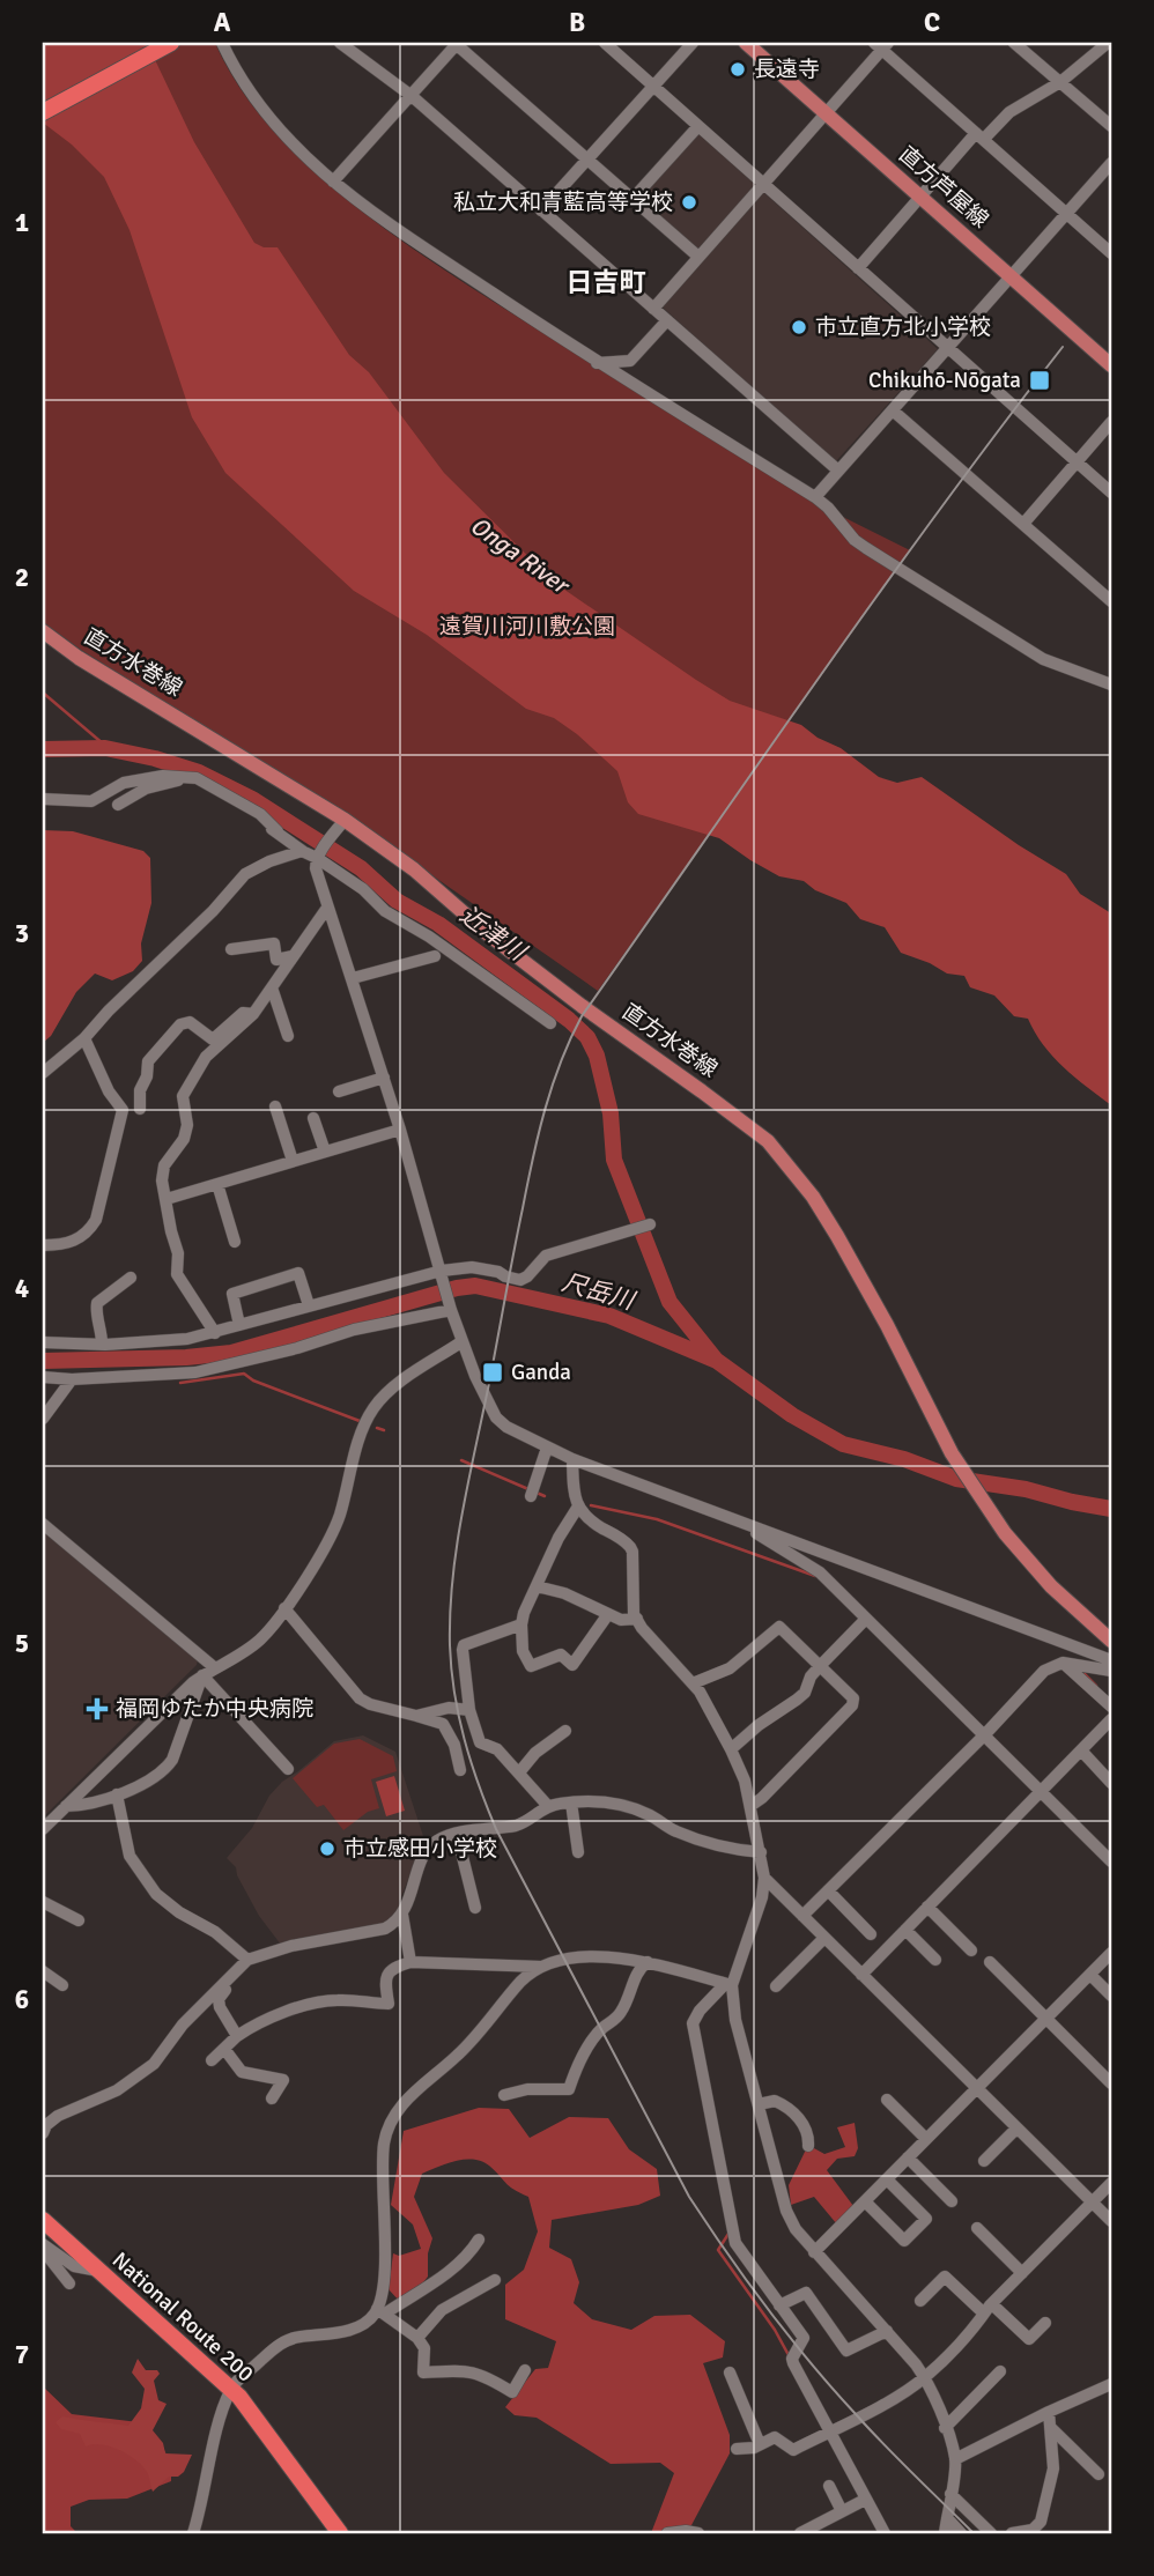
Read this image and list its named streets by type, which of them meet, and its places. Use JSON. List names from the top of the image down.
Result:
{
  "streets": {
    "highway": ["National Route 200"],
    "main road": ["直方芦屋線", "直方水巻線"]
  },
  "districts": ["日吉町"],
  "water": ["Onga River", "近津川", "尺岳川"],
  "parks": ["遠賀川河川敷公園"],
  "places": {
    "other": [
      "長遠寺",
      "私立大和青藍高等学校",
      "市立直方北小学校",
      "市立感田小学校"
    ],
    "transit": ["Chikuhō-Nōgata", "Ganda"],
    "health": ["福岡ゆたか中央病院"]
  },
  "grid": {
    "columns": ["A", "B", "C"],
    "rows": [
      "1",
      "2",
      "3",
      "4",
      "5",
      "6",
      "7"
    ]
  }
}
